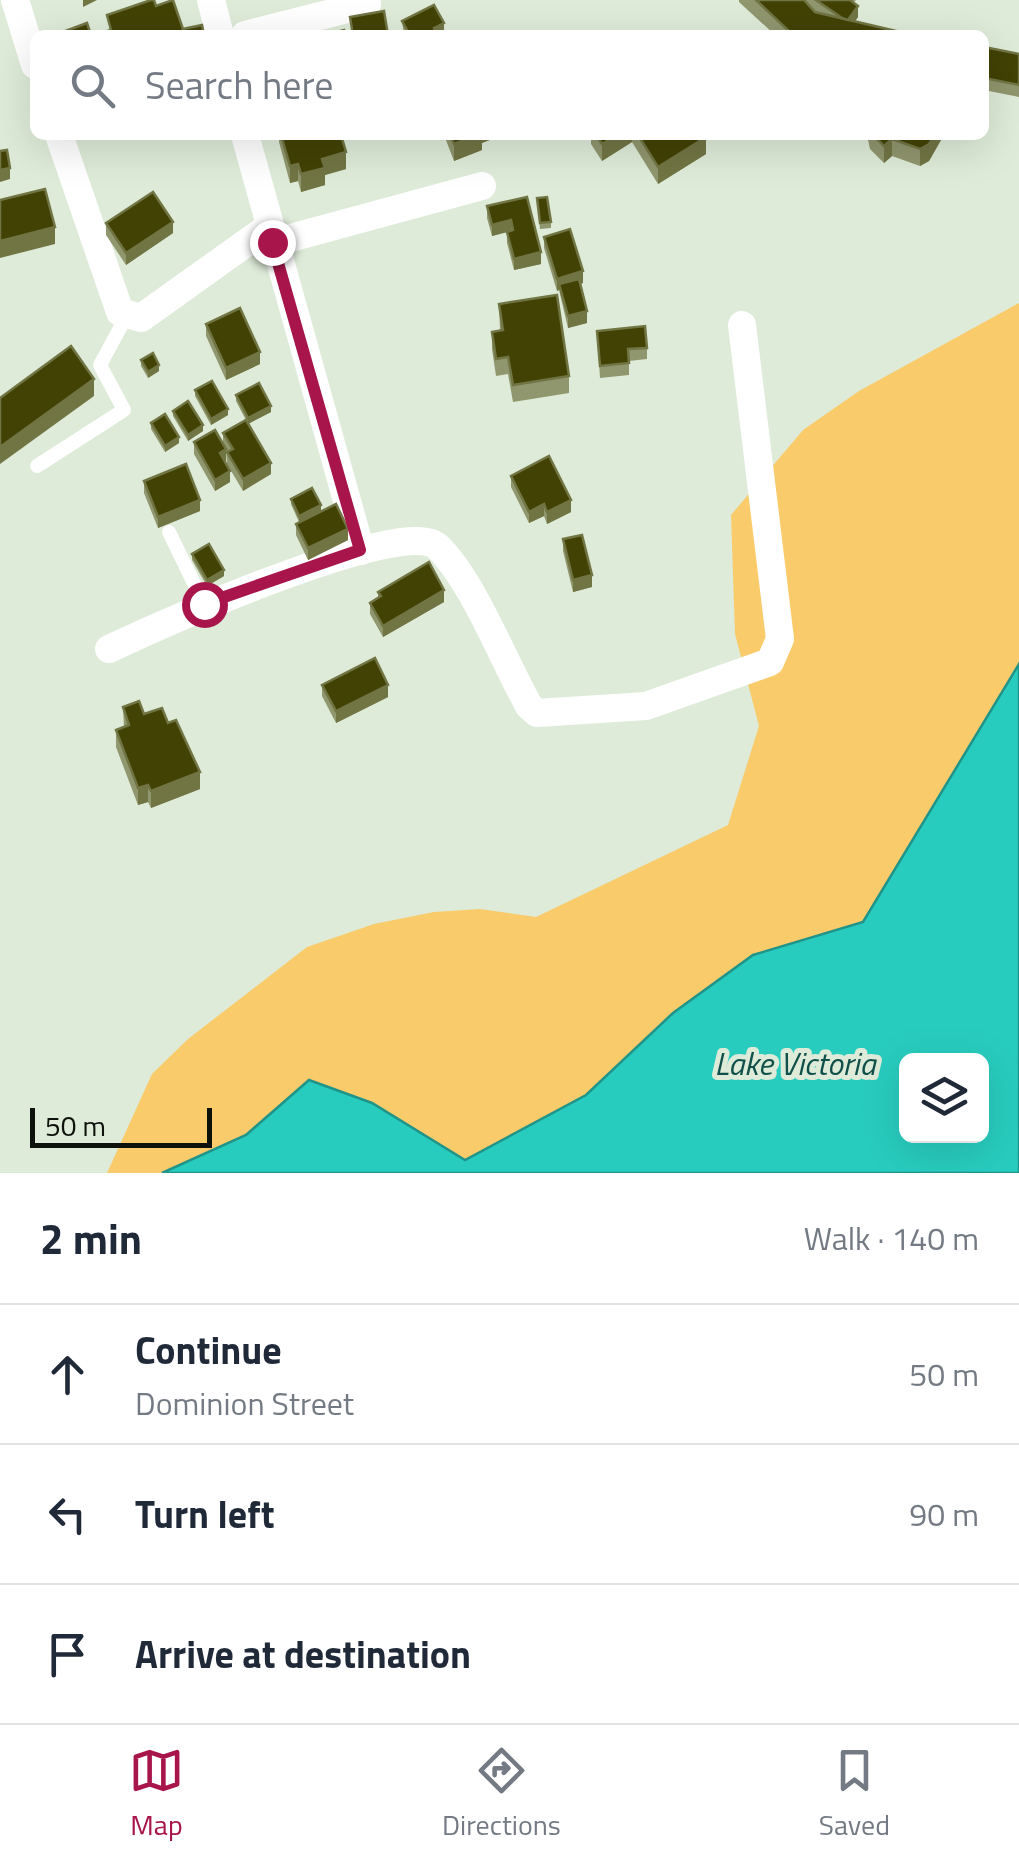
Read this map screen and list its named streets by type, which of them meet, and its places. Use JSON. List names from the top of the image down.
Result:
{
  "water": ["Lake Victoria"],
  "scale_bar": "50 m",
  "page": {
    "search": "Search here",
    "scale": "50 m",
    "heading": ["2 min", "Walk · 140 m"],
    "list": [
      ["Continue", "Dominion Street", "50 m"],
      ["Turn left", "90 m"],
      "Arrive at destination"
    ],
    "nav": ["Map", "Directions", "Saved"]
  }
}
